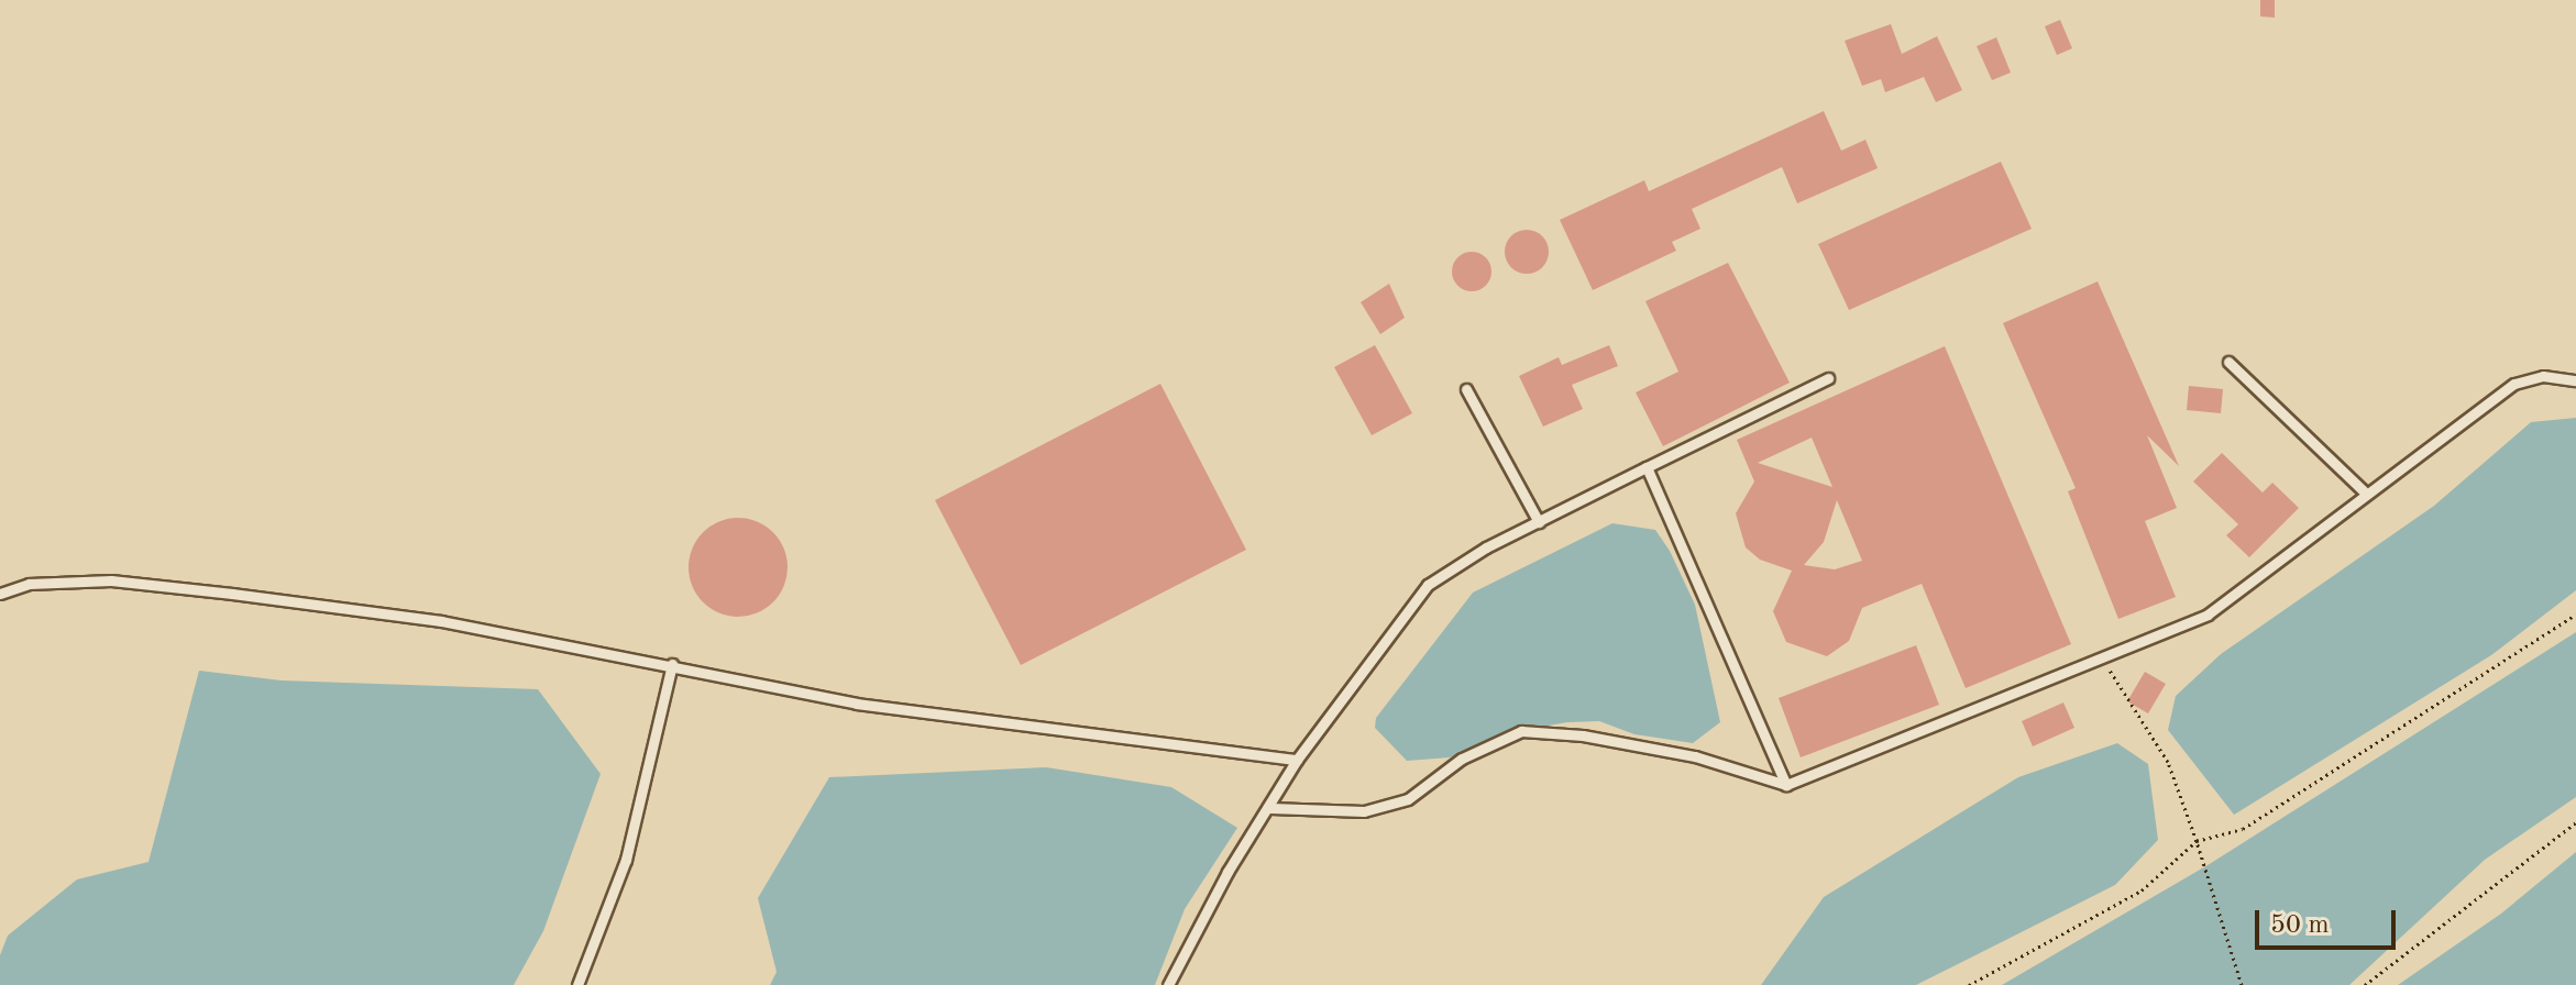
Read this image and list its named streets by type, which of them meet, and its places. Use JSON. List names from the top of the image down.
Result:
{
  "scale_bar": "50 m"
}
